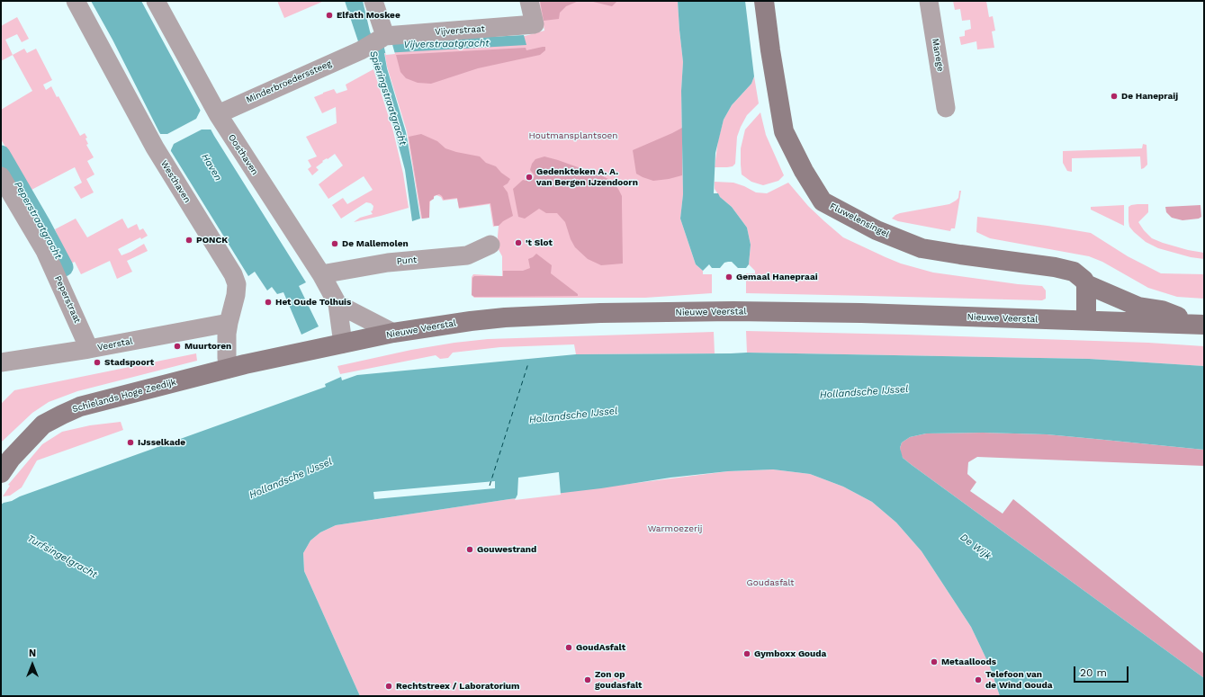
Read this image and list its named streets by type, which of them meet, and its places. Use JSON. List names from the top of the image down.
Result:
{
  "streets": {
    "main road": ["Fluwelensingel", "Nieuwe Veerstal", "Schielands Hoge Zeedijk"],
    "street": [
      "Vijverstraat",
      "Manege",
      "Minderbroederssteeg",
      "Oosthaven",
      "Westhaven",
      "Punt",
      "Peperstraat",
      "Veerstal"
    ]
  },
  "crossings": [
    ["Vijverstraat", "Minderbroederssteeg"],
    ["Minderbroederssteeg", "Oosthaven"],
    ["Oosthaven", "Punt"],
    ["Oosthaven", "Nieuwe Veerstal"],
    ["Westhaven", "Nieuwe Veerstal"],
    ["Westhaven", "Veerstal"],
    ["Westhaven", "Schielands Hoge Zeedijk"],
    ["Peperstraat", "Veerstal"],
    ["Nieuwe Veerstal", "Schielands Hoge Zeedijk"]
  ],
  "water": [
    "Vijverstraatgracht",
    "Spieringstraatgracht",
    "Haven",
    "Peperstraatgracht",
    "Hollandsche IJssel",
    "De Wijk",
    "Turfsingelgracht"
  ],
  "parks": ["Houtmansplantsoen", "Warmoezerij", "Goudasfalt"],
  "places": [
    "Elfath Moskee",
    "De Hanepraij",
    "Gedenkteken A. A. van Bergen IJzendoorn",
    "PONCK",
    "'t Slot",
    "De Mallemolen",
    "Gemaal Hanepraai",
    "Het Oude Tolhuis",
    "Muurtoren",
    "Stadspoort",
    "IJsselkade",
    "Gouwestrand",
    "GoudAsfalt",
    "Gymboxx Gouda",
    "Metaalloods",
    "Zon op goudasfalt",
    "Telefoon van de Wind Gouda",
    "Rechtstreex / Laboratorium"
  ],
  "scale_bar": "20 m",
  "north": "top"
}
